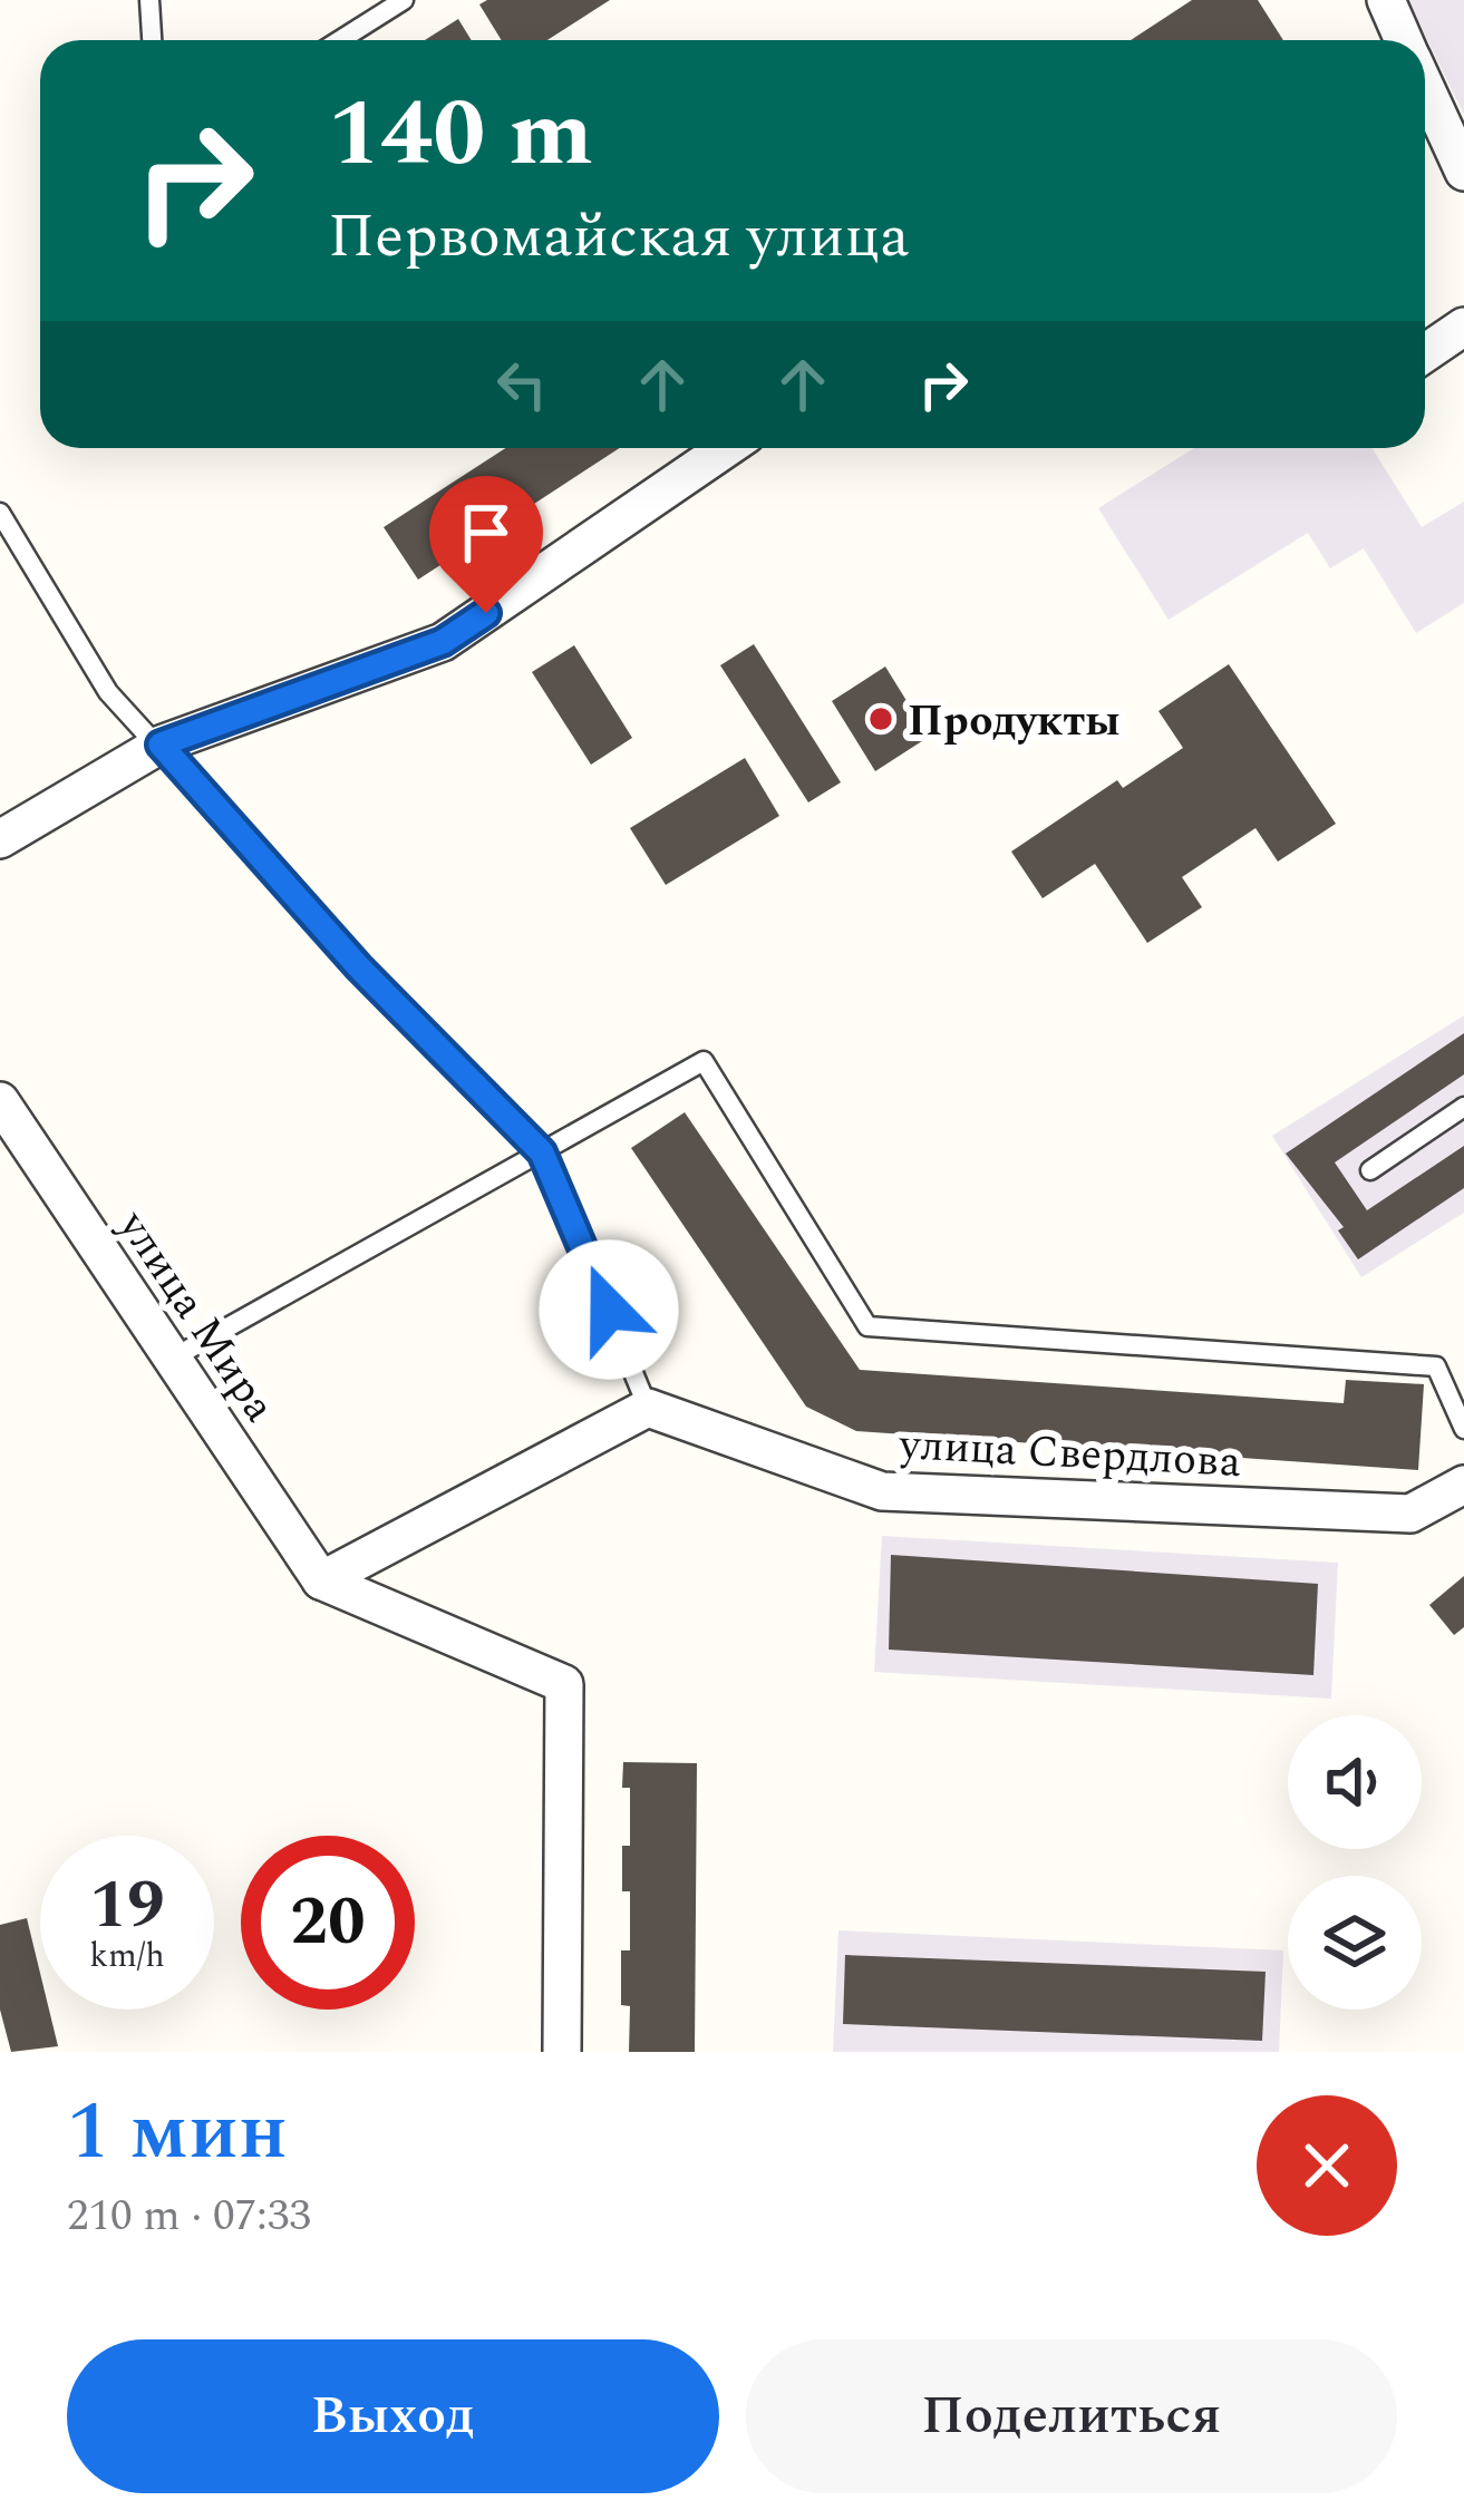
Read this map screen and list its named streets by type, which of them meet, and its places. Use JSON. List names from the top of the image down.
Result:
{
  "streets": {
    "street": ["улица Мира", "улица Свердлова"]
  },
  "places": ["Продукты"],
  "page": {
    "turn": ["140 m", "Первомайская улица"],
    "speed": "19 km/h",
    "limit": "20",
    "heading": ["1 мин", "210 m · 07:33"],
    "buttons": ["Выход", "Поделиться"]
  }
}
